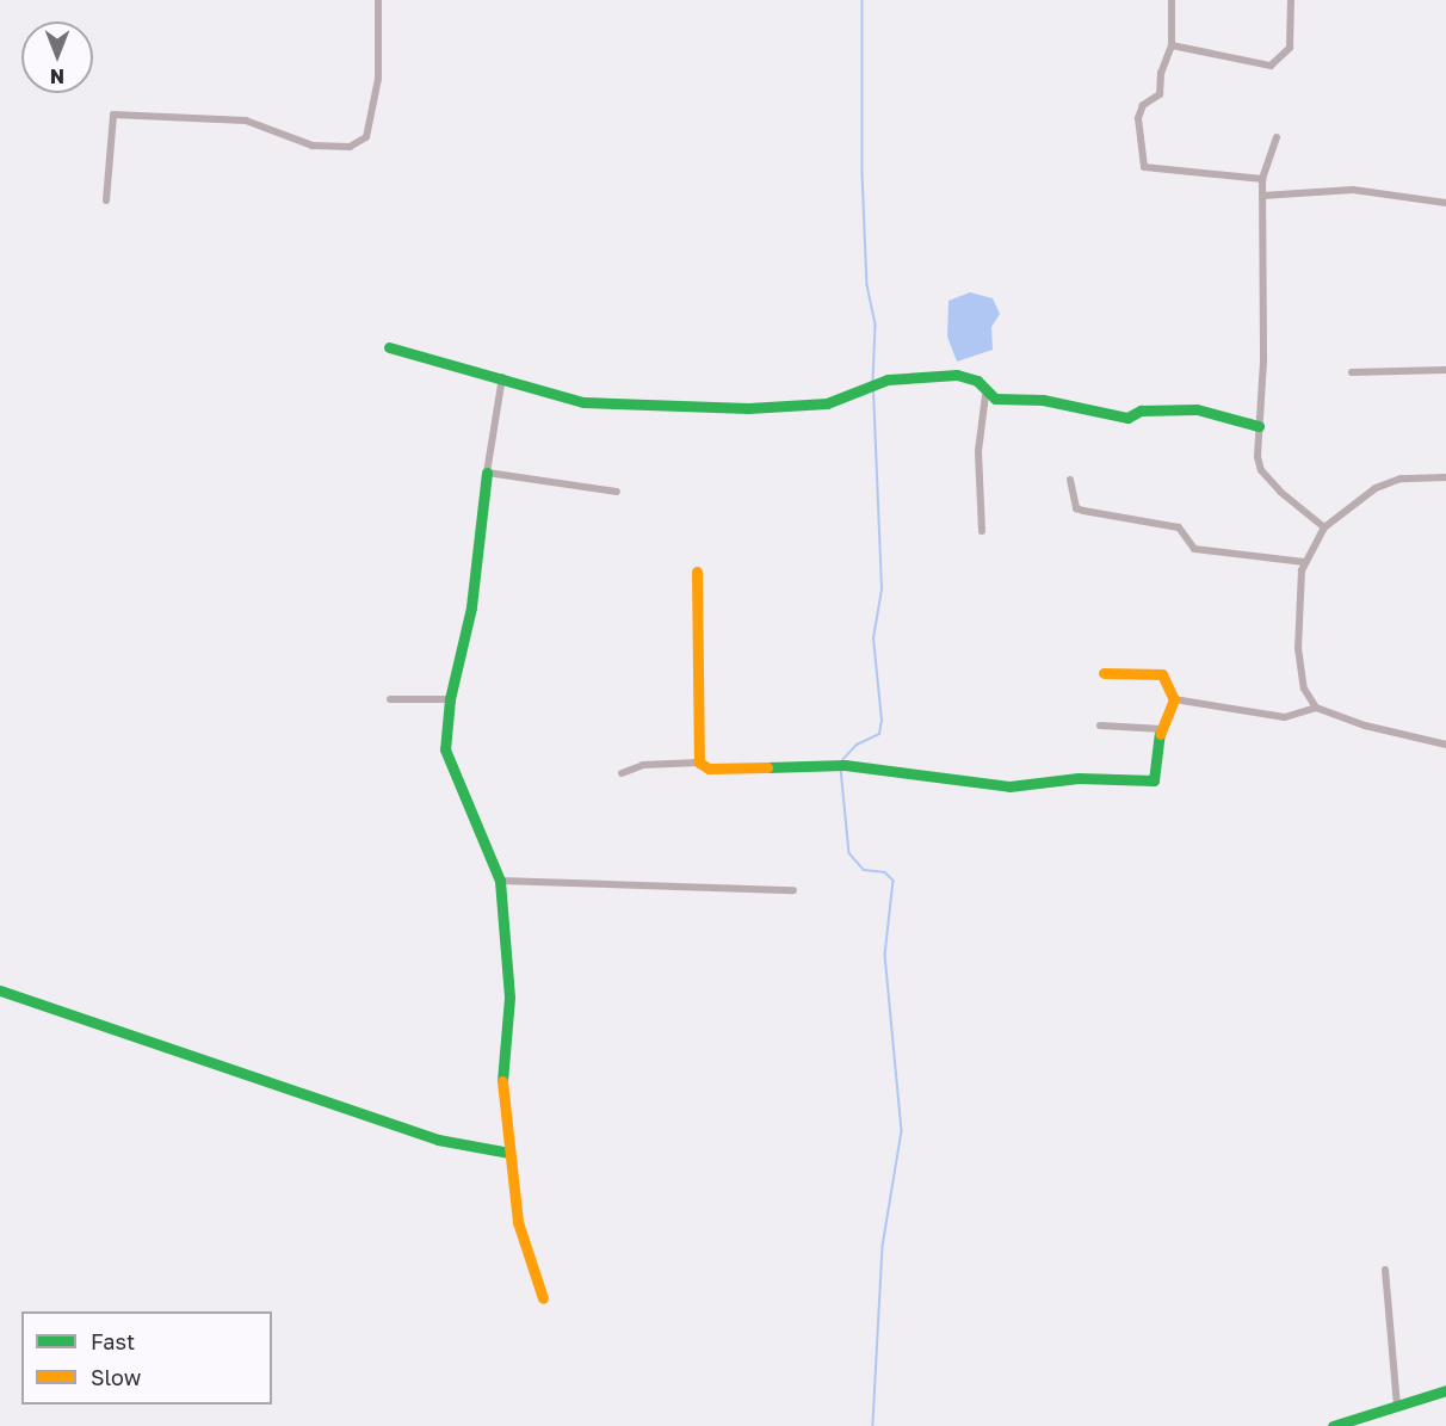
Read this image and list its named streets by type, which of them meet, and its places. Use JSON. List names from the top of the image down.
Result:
{
  "legend": ["Fast", "Slow"],
  "north": "bottom"
}
